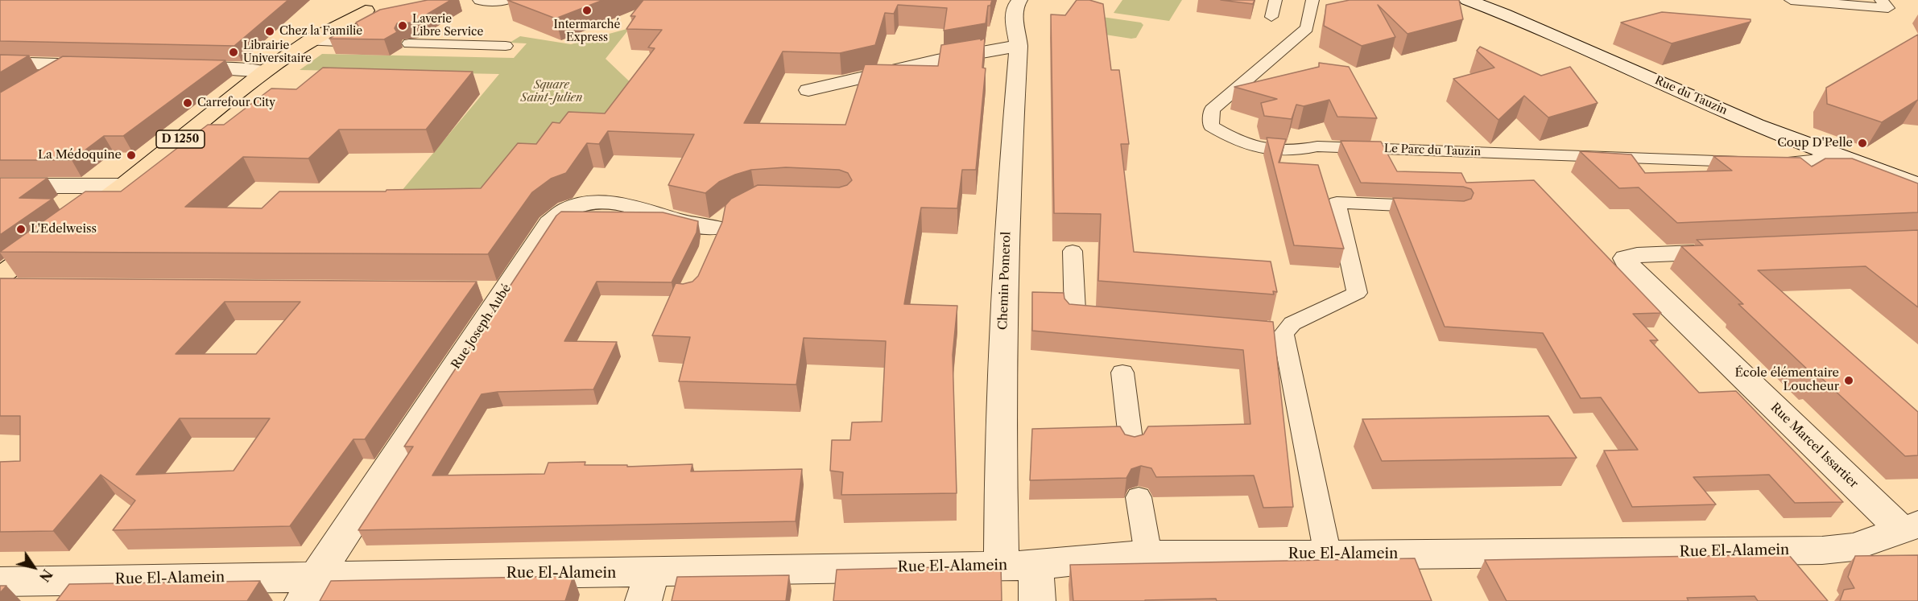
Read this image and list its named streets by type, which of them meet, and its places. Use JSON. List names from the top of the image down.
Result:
{
  "streets": {
    "main road": ["D 1250"],
    "street": [
      "Rue du Tauzin",
      "Chemin Pomerol",
      "Rue Joseph Aubé",
      "Rue Marcel Issartier",
      "Rue El-Alamein"
    ],
    "lane": ["Le Parc du Tauzin"]
  },
  "crossings": [
    ["Rue du Tauzin", "Le Parc du Tauzin"],
    ["Chemin Pomerol", "Rue El-Alamein"],
    ["Rue Joseph Aubé", "Rue El-Alamein"],
    ["Rue Marcel Issartier", "Rue El-Alamein"]
  ],
  "parks": ["Square Saint-Julien"],
  "places": [
    "Intermarché Express",
    "Laverie Libre Service",
    "Chez la Familie",
    "Librairie Universitaire",
    "Carrefour City",
    "Coup D'Pelle",
    "La Médoquine",
    "L'Edelweiss",
    "École élémentaire Loucheur"
  ],
  "north": "bottom right"
}
